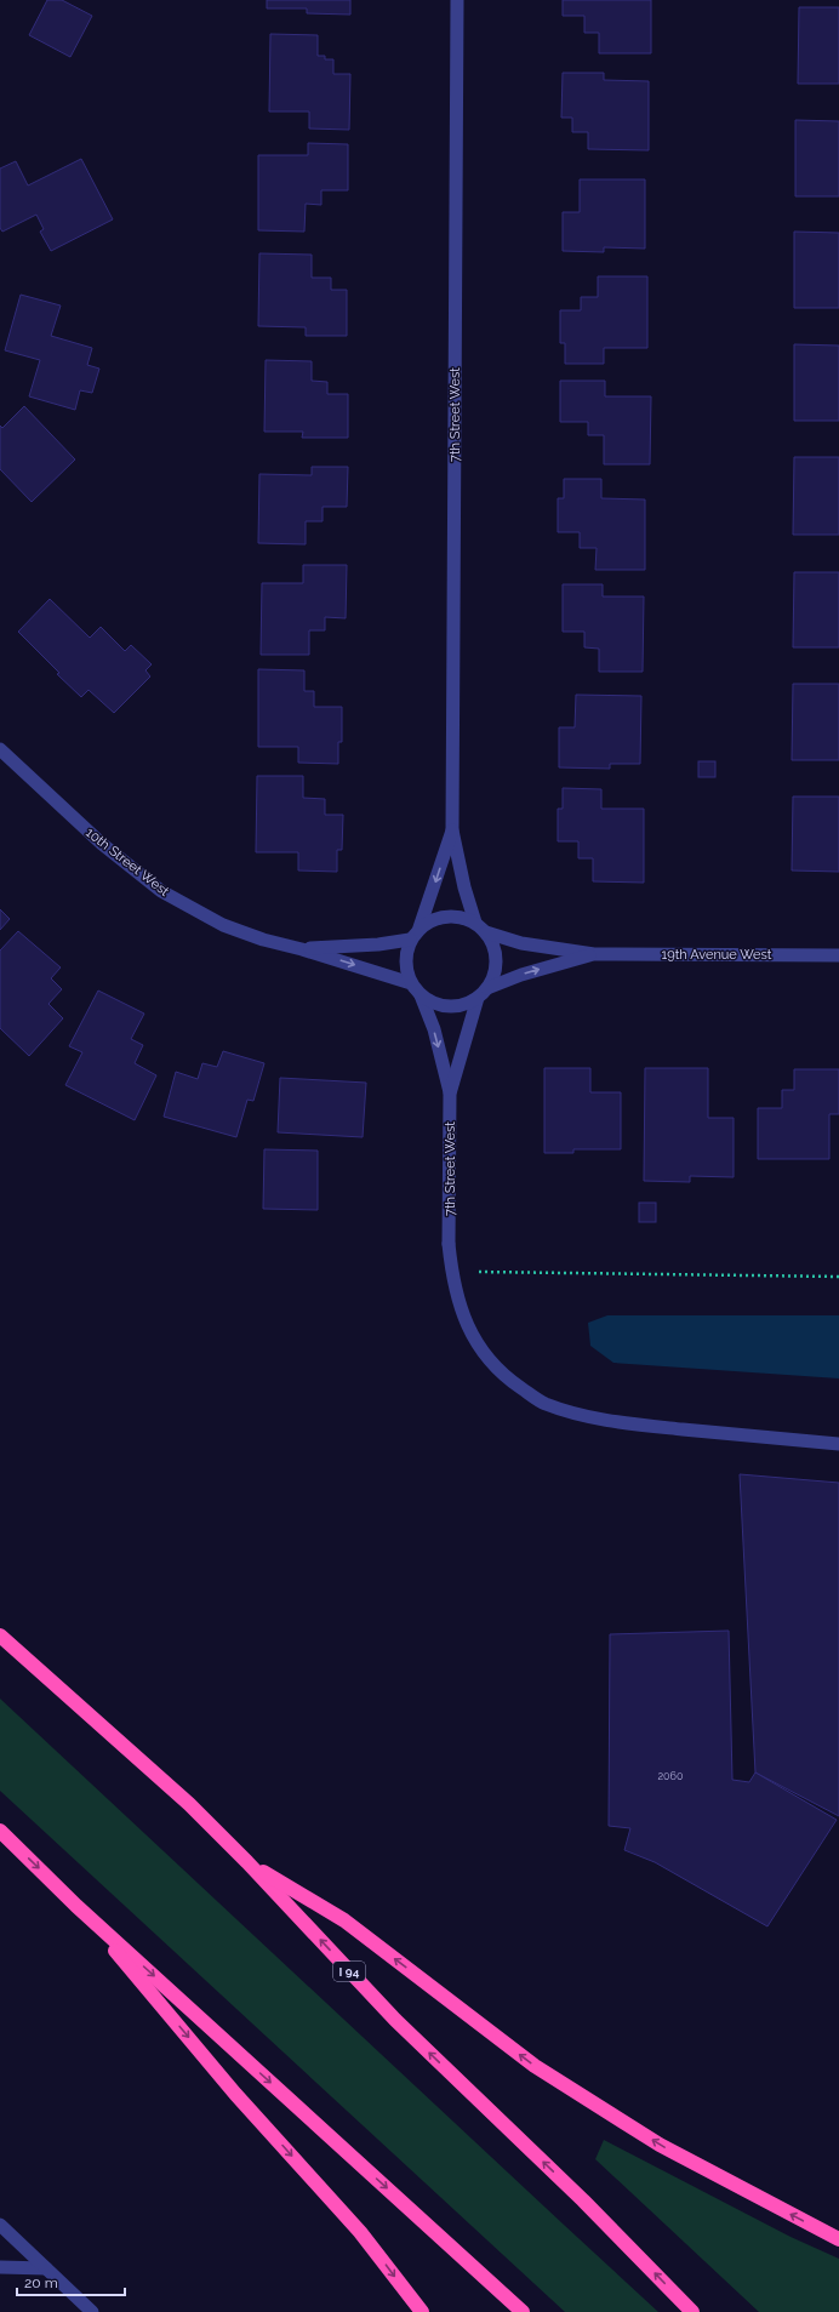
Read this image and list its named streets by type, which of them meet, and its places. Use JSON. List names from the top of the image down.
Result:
{
  "streets": {
    "highway": ["I 94"],
    "street": ["7th Street West", "10th Street West", "19th Avenue West"]
  },
  "crossings": [
    ["7th Street West", "10th Street West"],
    ["7th Street West", "19th Avenue West"],
    ["10th Street West", "19th Avenue West"]
  ],
  "house_numbers": ["2060"],
  "scale_bar": "20 m"
}
